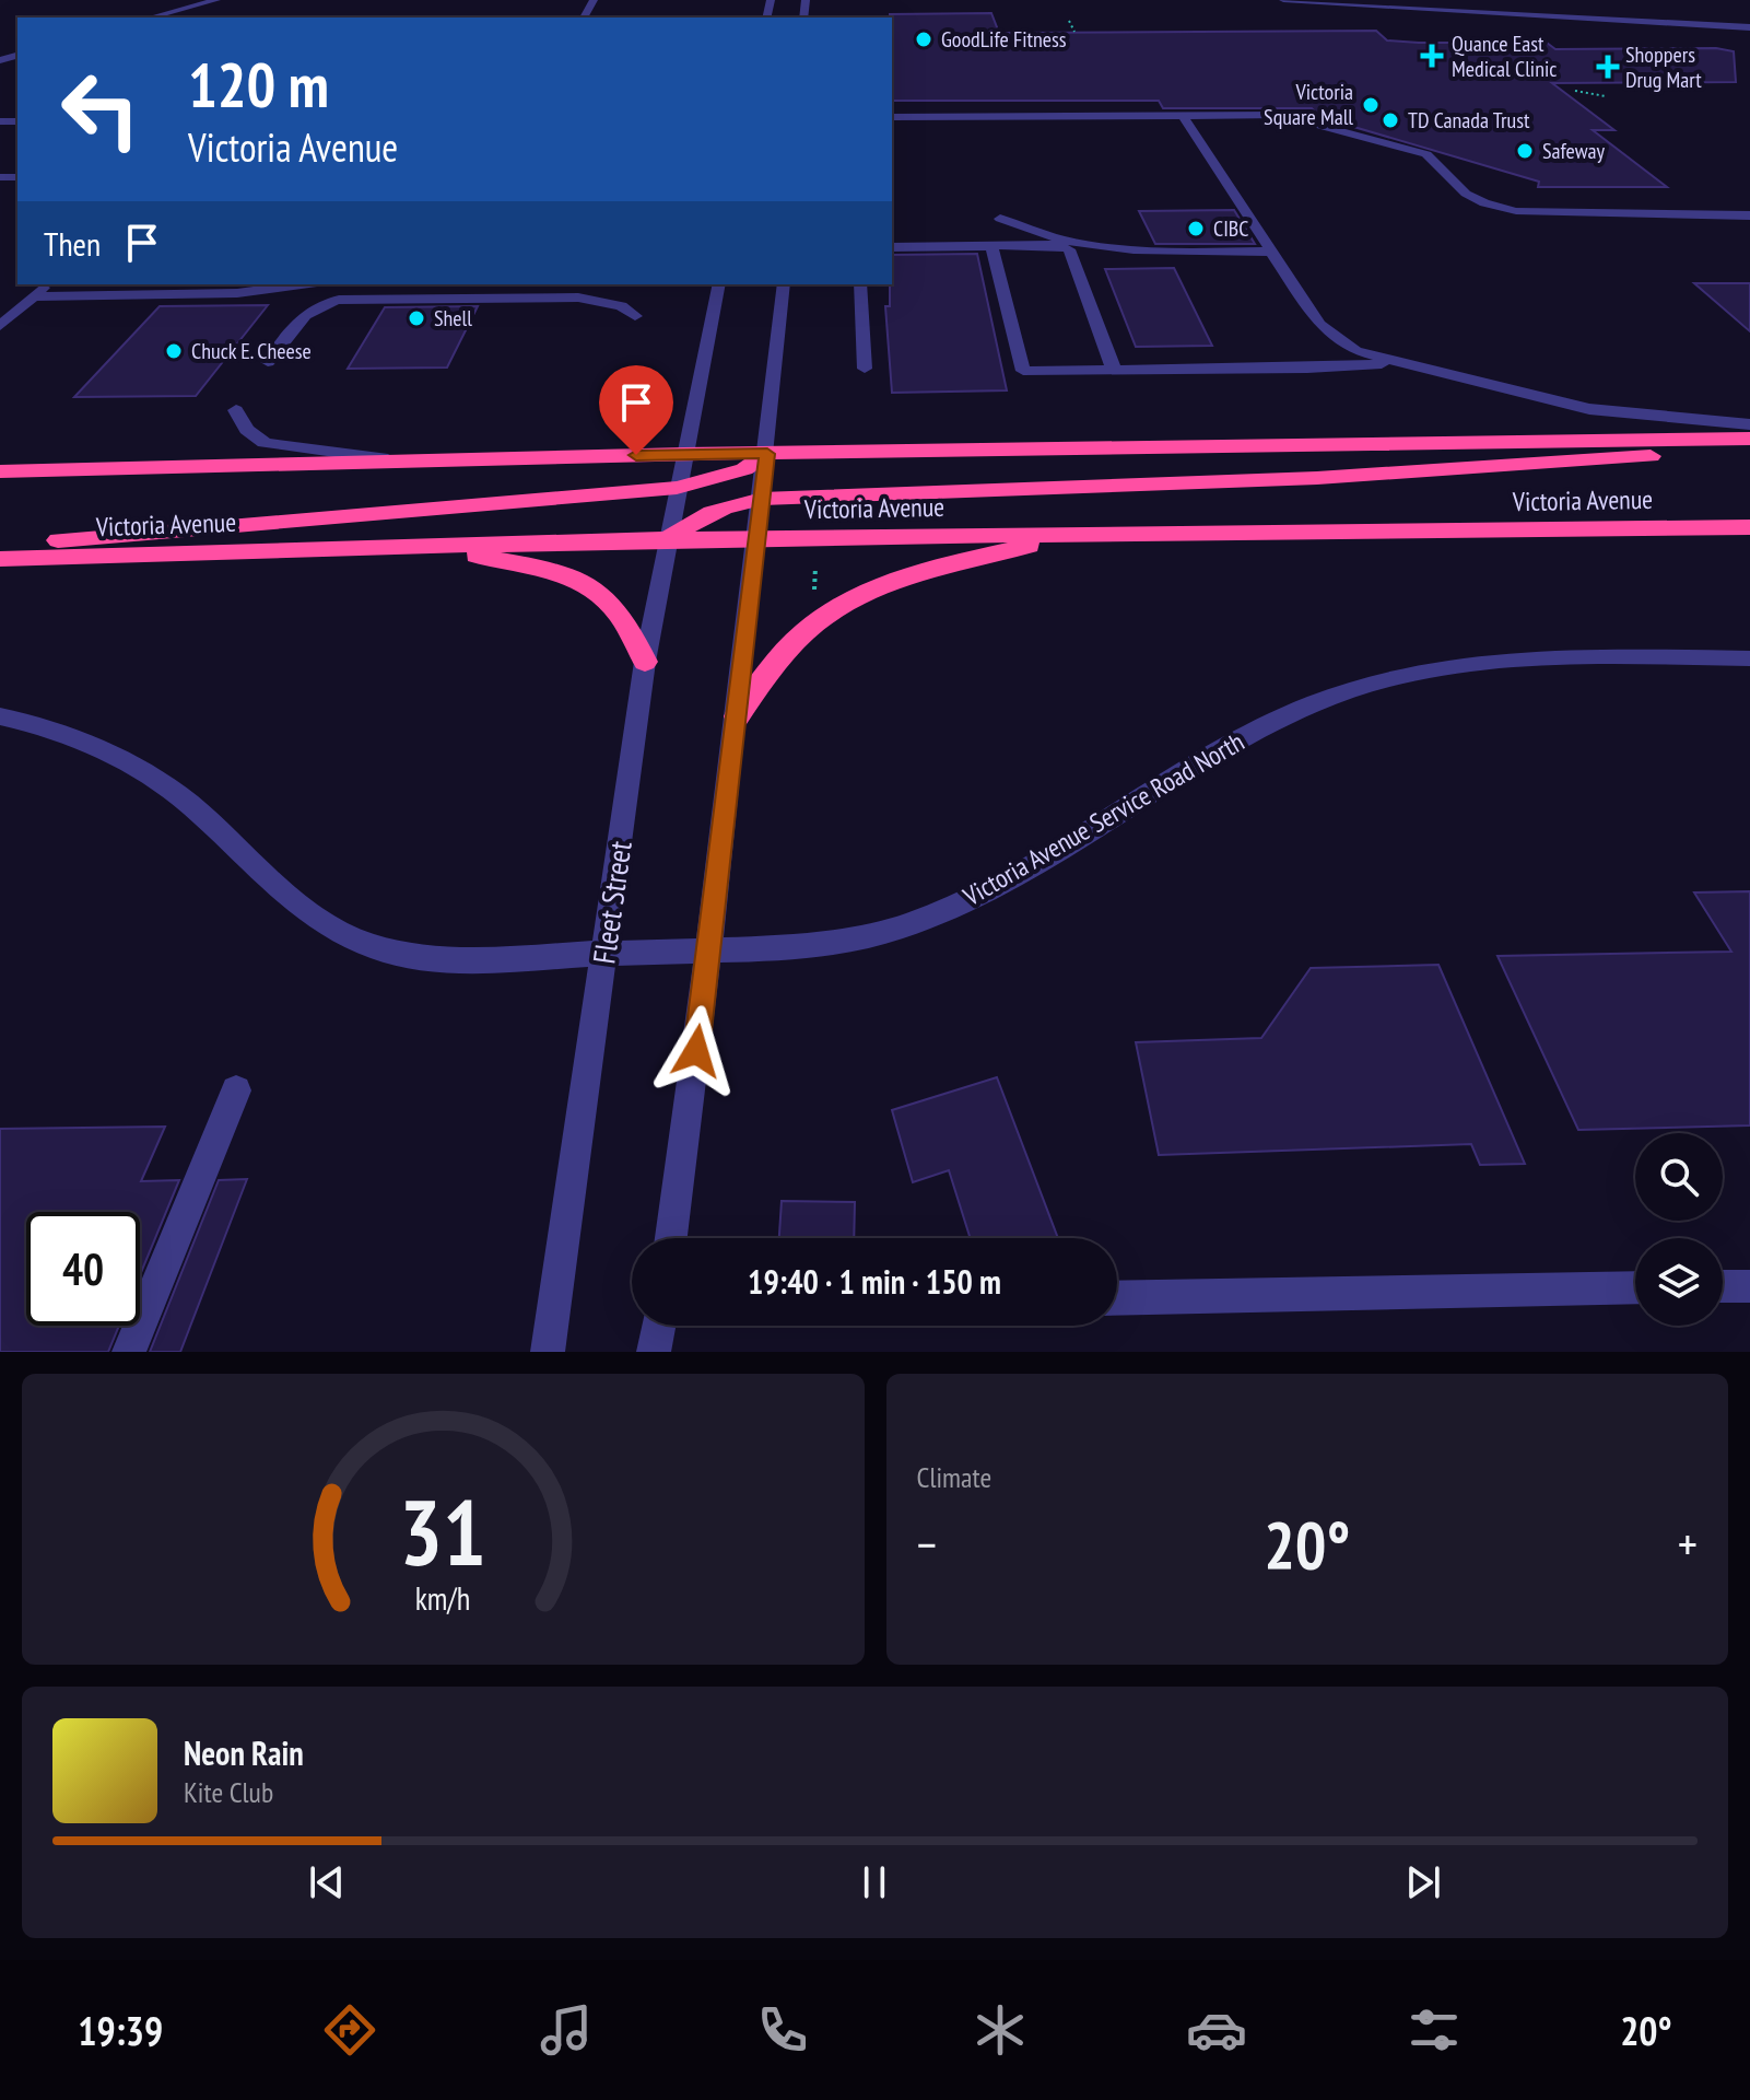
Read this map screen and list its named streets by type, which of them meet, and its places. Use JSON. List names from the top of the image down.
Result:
{
  "streets": {
    "highway": ["Victoria Avenue"],
    "street": ["Victoria Avenue Service Road North", "Fleet Street"]
  },
  "crossings": [
    ["Victoria Avenue", "Fleet Street"],
    ["Victoria Avenue Service Road North", "Fleet Street"]
  ],
  "places": {
    "other": [
      "GoodLife Fitness",
      "Victoria Square Mall",
      "TD Canada Trust",
      "Safeway",
      "CIBC",
      "Shell",
      "Chuck E. Cheese"
    ],
    "health": ["Quance East Medical Clinic", "Shoppers Drug Mart"]
  },
  "page": {
    "turn": ["120 m", "Victoria Avenue"],
    "then": "Then",
    "limit": "40",
    "trip": "19:40 · 1 min · 150 m",
    "tile": "Climate",
    "heat": ["−", "20°", "+"],
    "song": ["Neon Rain", "Kite Club"],
    "tabs": ["19:39", "20°"],
    "gauge": ["31", "km/h"]
  }
}
